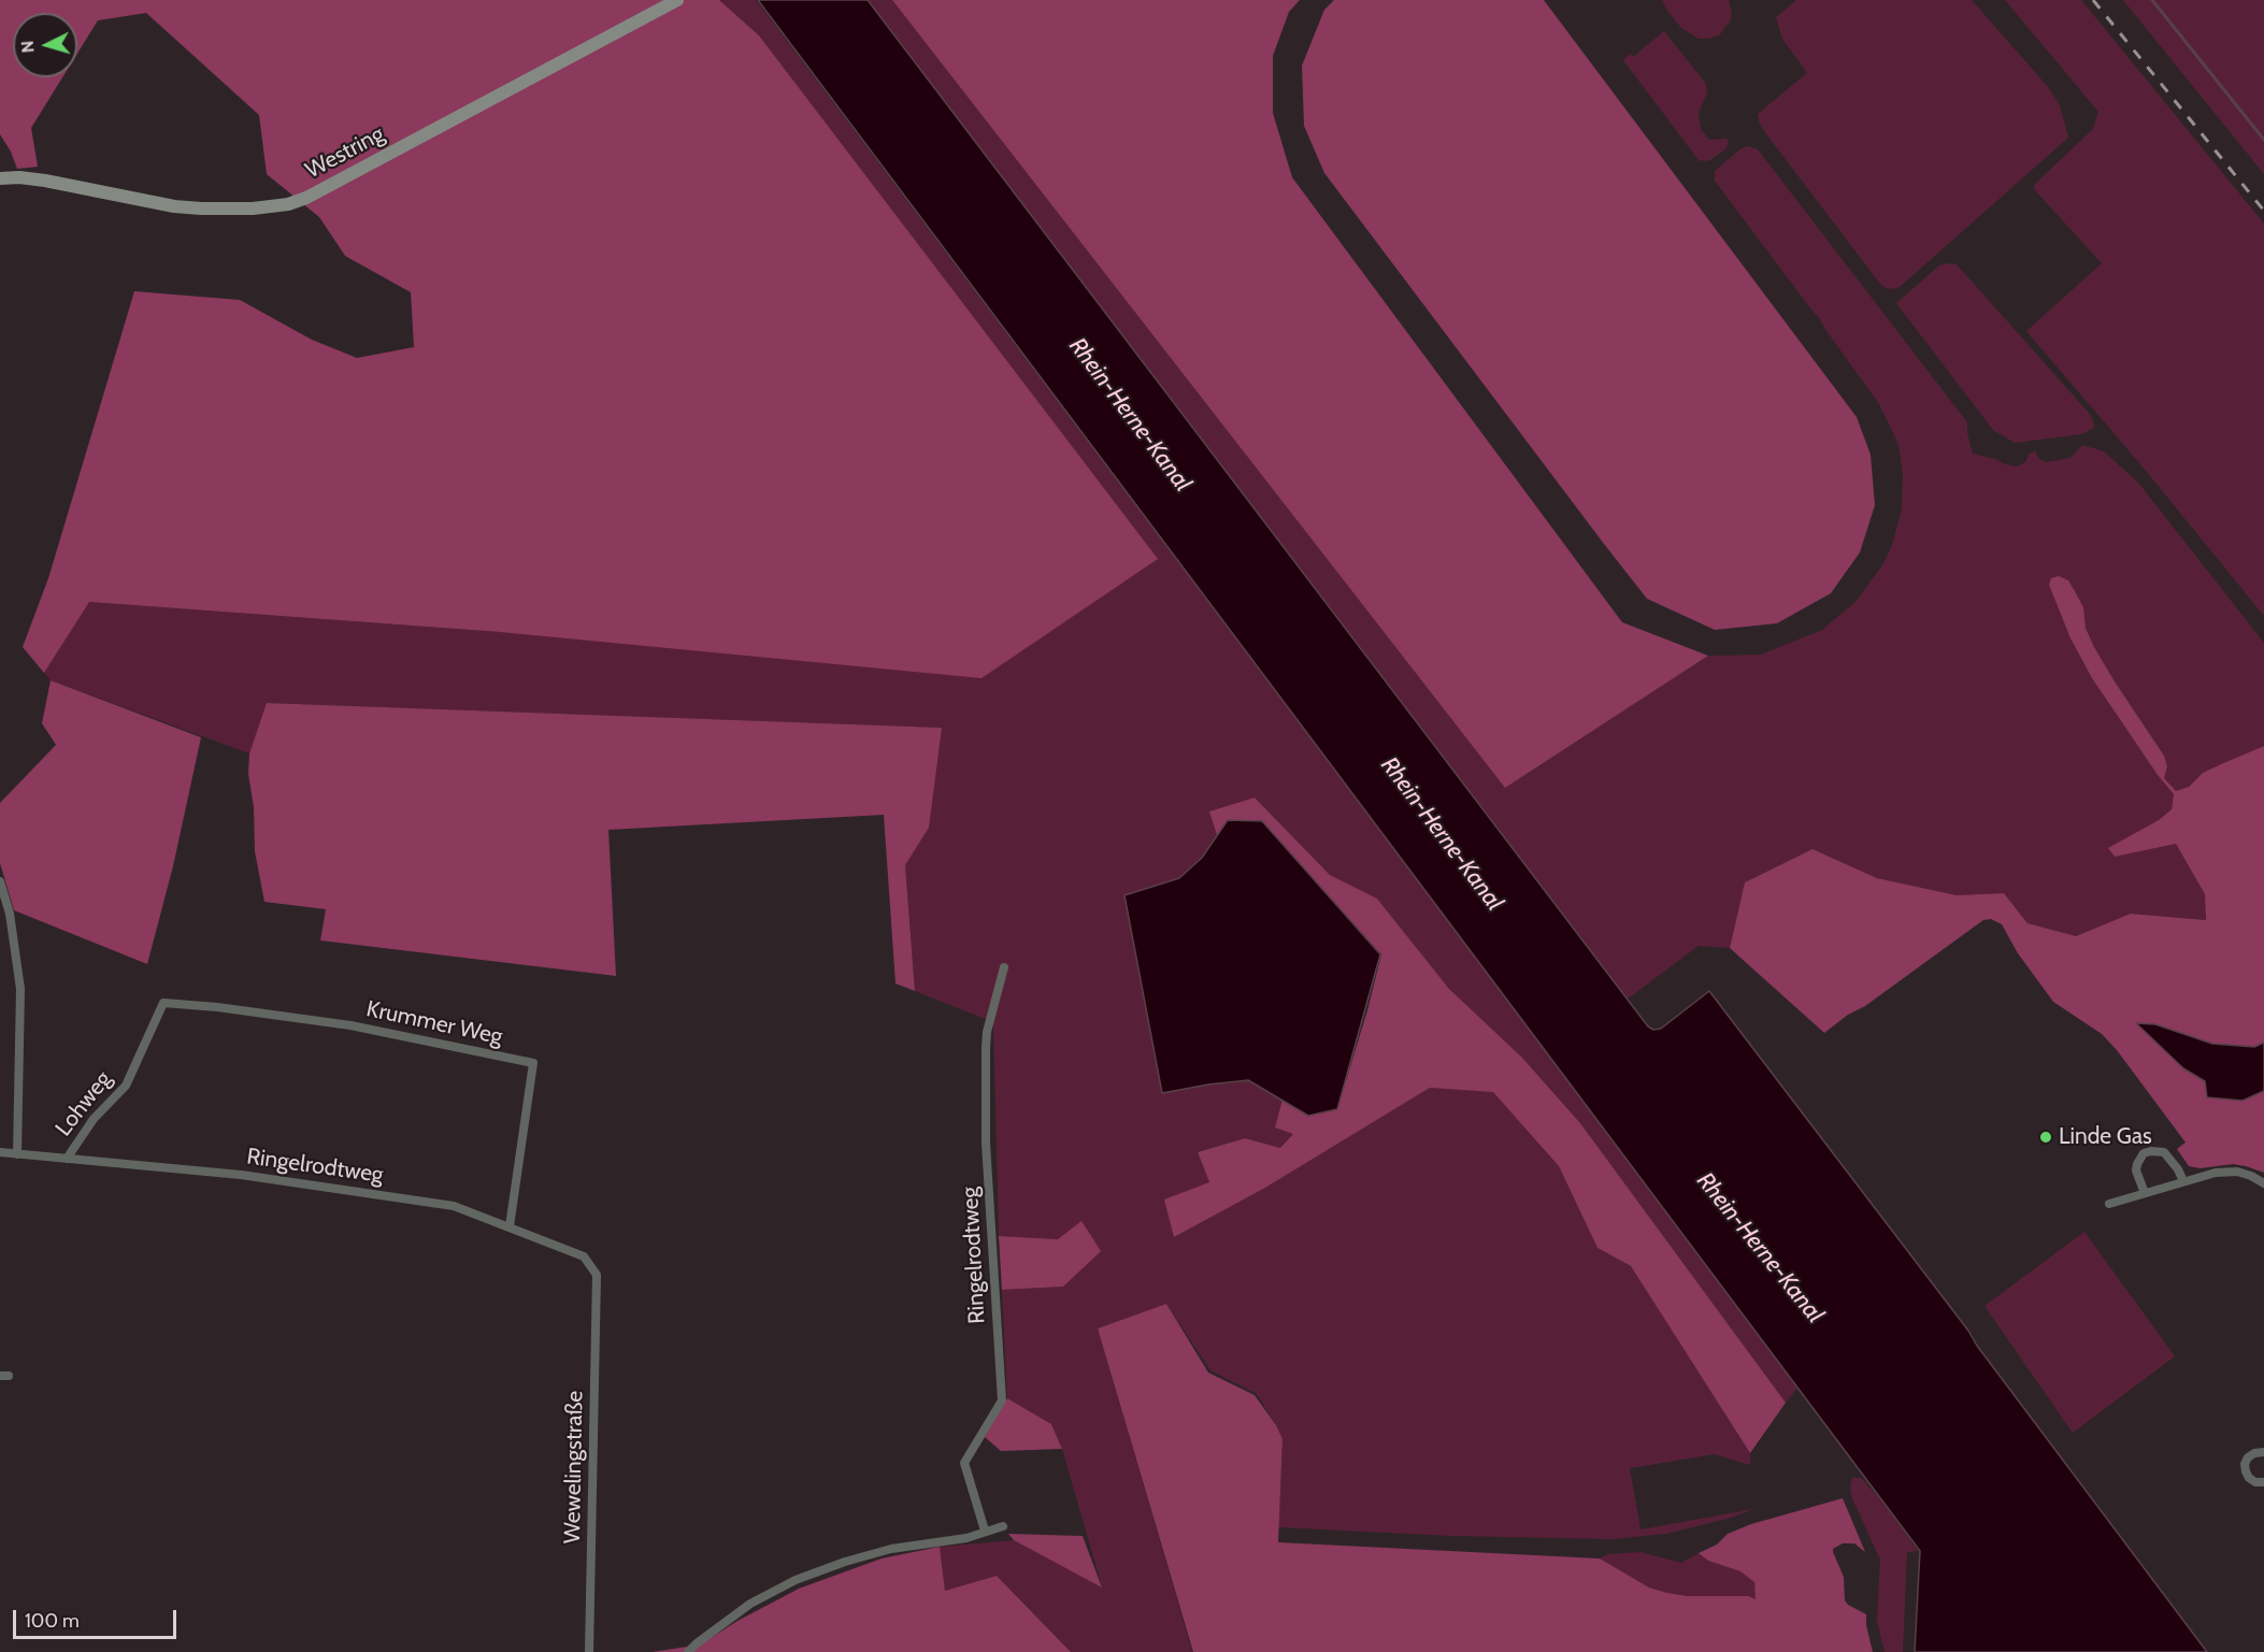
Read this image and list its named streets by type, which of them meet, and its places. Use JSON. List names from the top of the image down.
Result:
{
  "streets": {
    "main road": ["Westring"],
    "street": [
      "Krummer Weg",
      "Lohweg",
      "Ringelrodtweg",
      "Wewelingstraße"
    ]
  },
  "crossings": [
    ["Krummer Weg", "Lohweg"],
    ["Krummer Weg", "Ringelrodtweg"],
    ["Lohweg", "Ringelrodtweg"],
    ["Ringelrodtweg", "Wewelingstraße"]
  ],
  "water": ["Rhein-Herne-Kanal"],
  "places": ["Linde Gas"],
  "scale_bar": "100 m",
  "north": "left"
}
